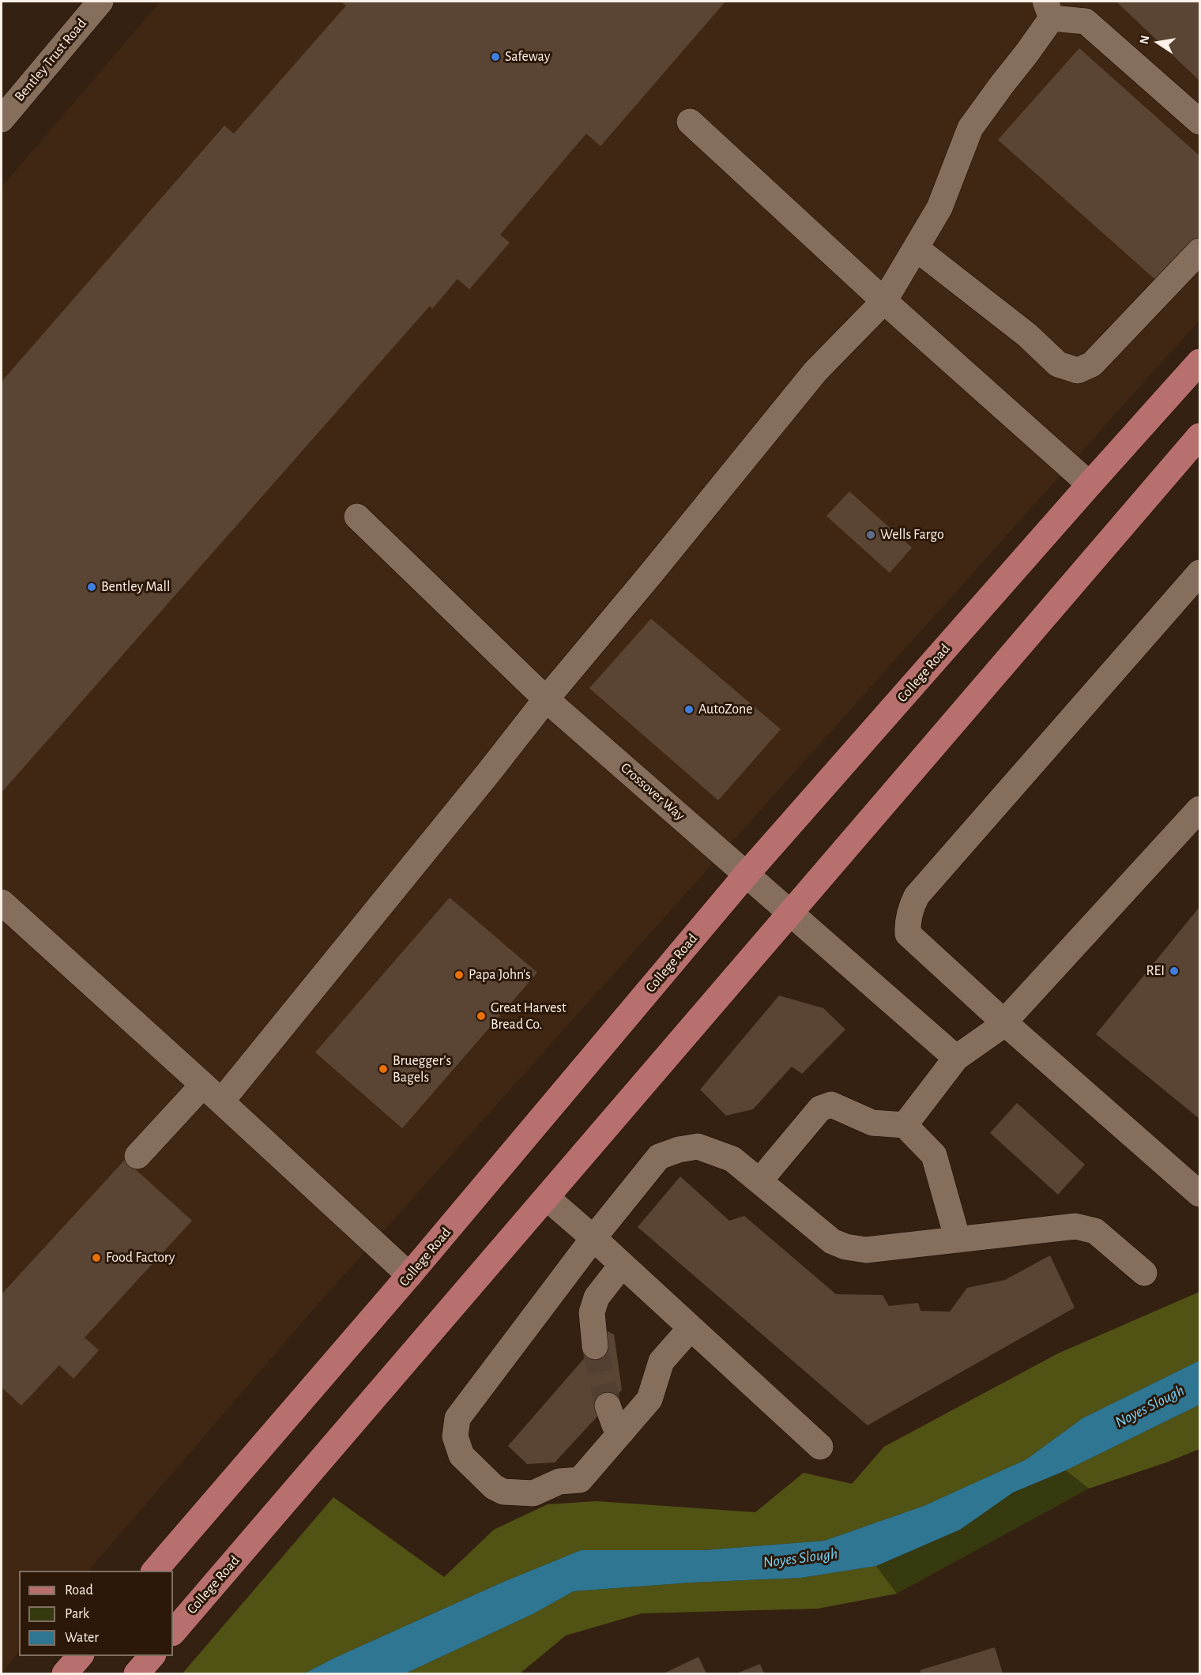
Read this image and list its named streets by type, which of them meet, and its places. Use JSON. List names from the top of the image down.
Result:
{
  "streets": {
    "main road": ["College Road"],
    "street": ["Bentley Trust Road", "Crossover Way"]
  },
  "crossings": [
    ["College Road", "Crossover Way"]
  ],
  "water": ["Noyes Slough"],
  "places": [
    "Safeway",
    "Wells Fargo",
    "Bentley Mall",
    "AutoZone",
    "REI",
    "Papa John's",
    "Great Harvest Bread Co.",
    "Bruegger's Bagels",
    "Food Factory"
  ],
  "legend": ["Road", "Park", "Water"],
  "north": "left"
}
